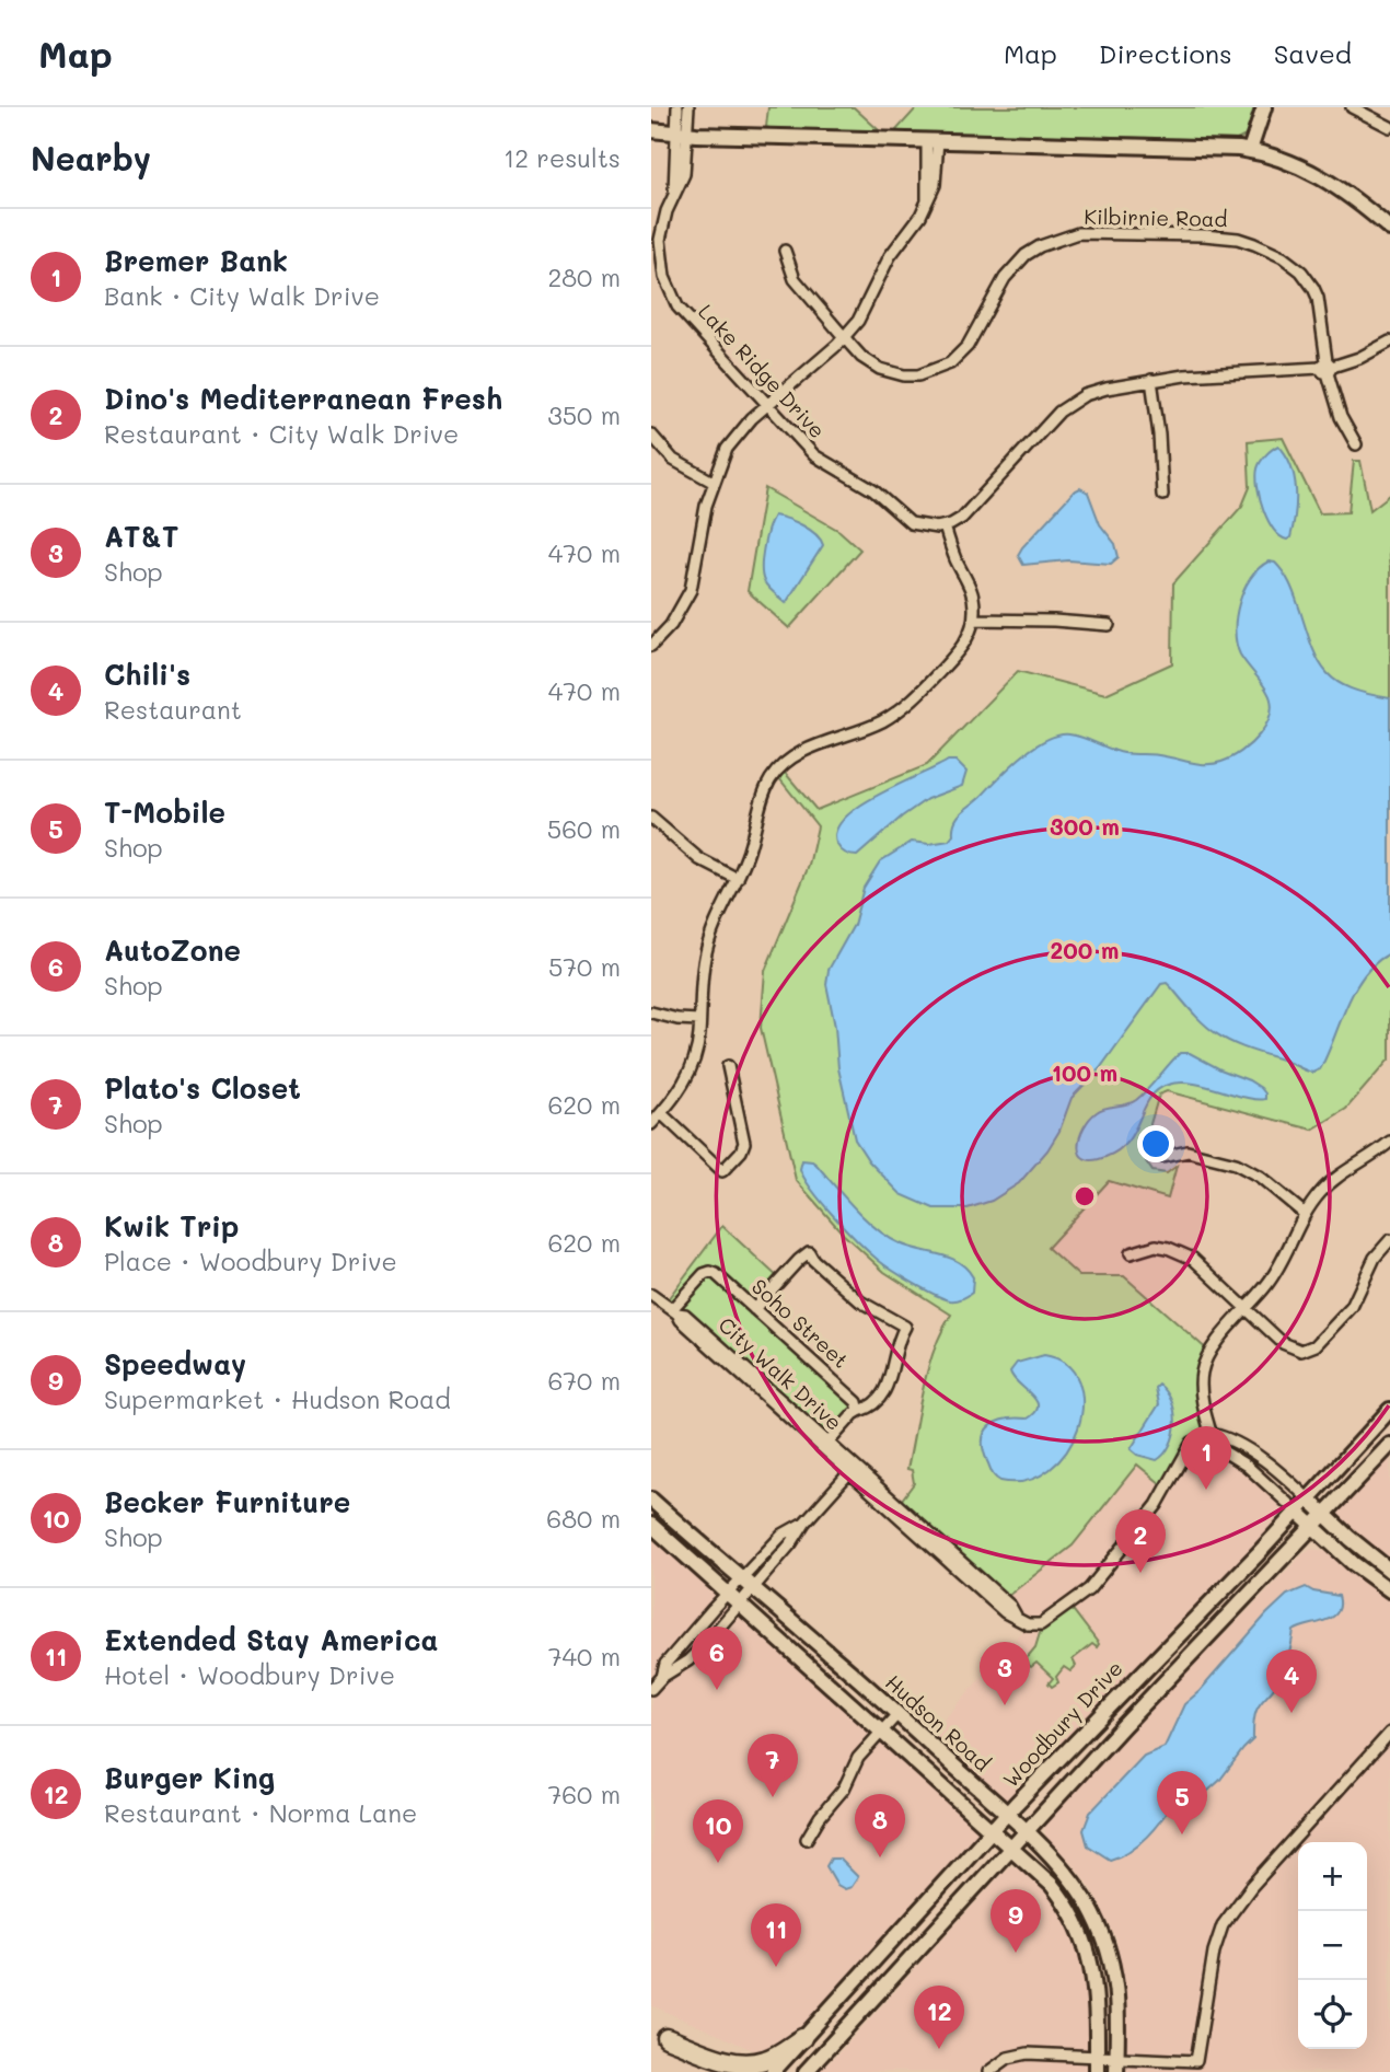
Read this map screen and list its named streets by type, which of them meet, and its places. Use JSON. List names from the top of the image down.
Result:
{
  "streets": {
    "street": [
      "Kilbirnie Road",
      "Lake Ridge Drive",
      "Soho Street",
      "City Walk Drive",
      "Hudson Road",
      "Woodbury Drive"
    ]
  },
  "crossings": [
    ["Soho Street", "City Walk Drive"],
    ["Hudson Road", "Woodbury Drive"]
  ],
  "page": {
    "header": "Map",
    "nav": ["Map", "Directions", "Saved"],
    "heading": ["Nearby", "12 results"],
    "list": [
      {
        "mark": "1",
        "name": "Bremer Bank",
        "note": "Bank · City Walk Drive",
        "value": "280 m"
      },
      {
        "mark": "2",
        "name": "Dino's Mediterranean Fresh",
        "note": "Restaurant · City Walk Drive",
        "value": "350 m"
      },
      {
        "mark": "3",
        "name": "AT&T",
        "note": "Shop",
        "value": "470 m"
      },
      {
        "mark": "4",
        "name": "Chili's",
        "note": "Restaurant",
        "value": "470 m"
      },
      {
        "mark": "5",
        "name": "T-Mobile",
        "note": "Shop",
        "value": "560 m"
      },
      {
        "mark": "6",
        "name": "AutoZone",
        "note": "Shop",
        "value": "570 m"
      },
      {
        "mark": "7",
        "name": "Plato's Closet",
        "note": "Shop",
        "value": "620 m"
      },
      {
        "mark": "8",
        "name": "Kwik Trip",
        "note": "Place · Woodbury Drive",
        "value": "620 m"
      },
      {
        "mark": "9",
        "name": "Speedway",
        "note": "Supermarket · Hudson Road",
        "value": "670 m"
      },
      {
        "mark": "10",
        "name": "Becker Furniture",
        "note": "Shop",
        "value": "680 m"
      },
      {
        "mark": "11",
        "name": "Extended Stay America",
        "note": "Hotel · Woodbury Drive",
        "value": "740 m"
      },
      {
        "mark": "12",
        "name": "Burger King",
        "note": "Restaurant · Norma Lane",
        "value": "760 m"
      }
    ],
    "pins": [
      "1",
      "2",
      "6",
      "3",
      "4",
      "7",
      "5",
      "8",
      "10",
      "9",
      "11",
      "12"
    ],
    "map_buttons": ["+", "−"]
  },
  "rings": ["300 m", "200 m", "100 m"]
}
